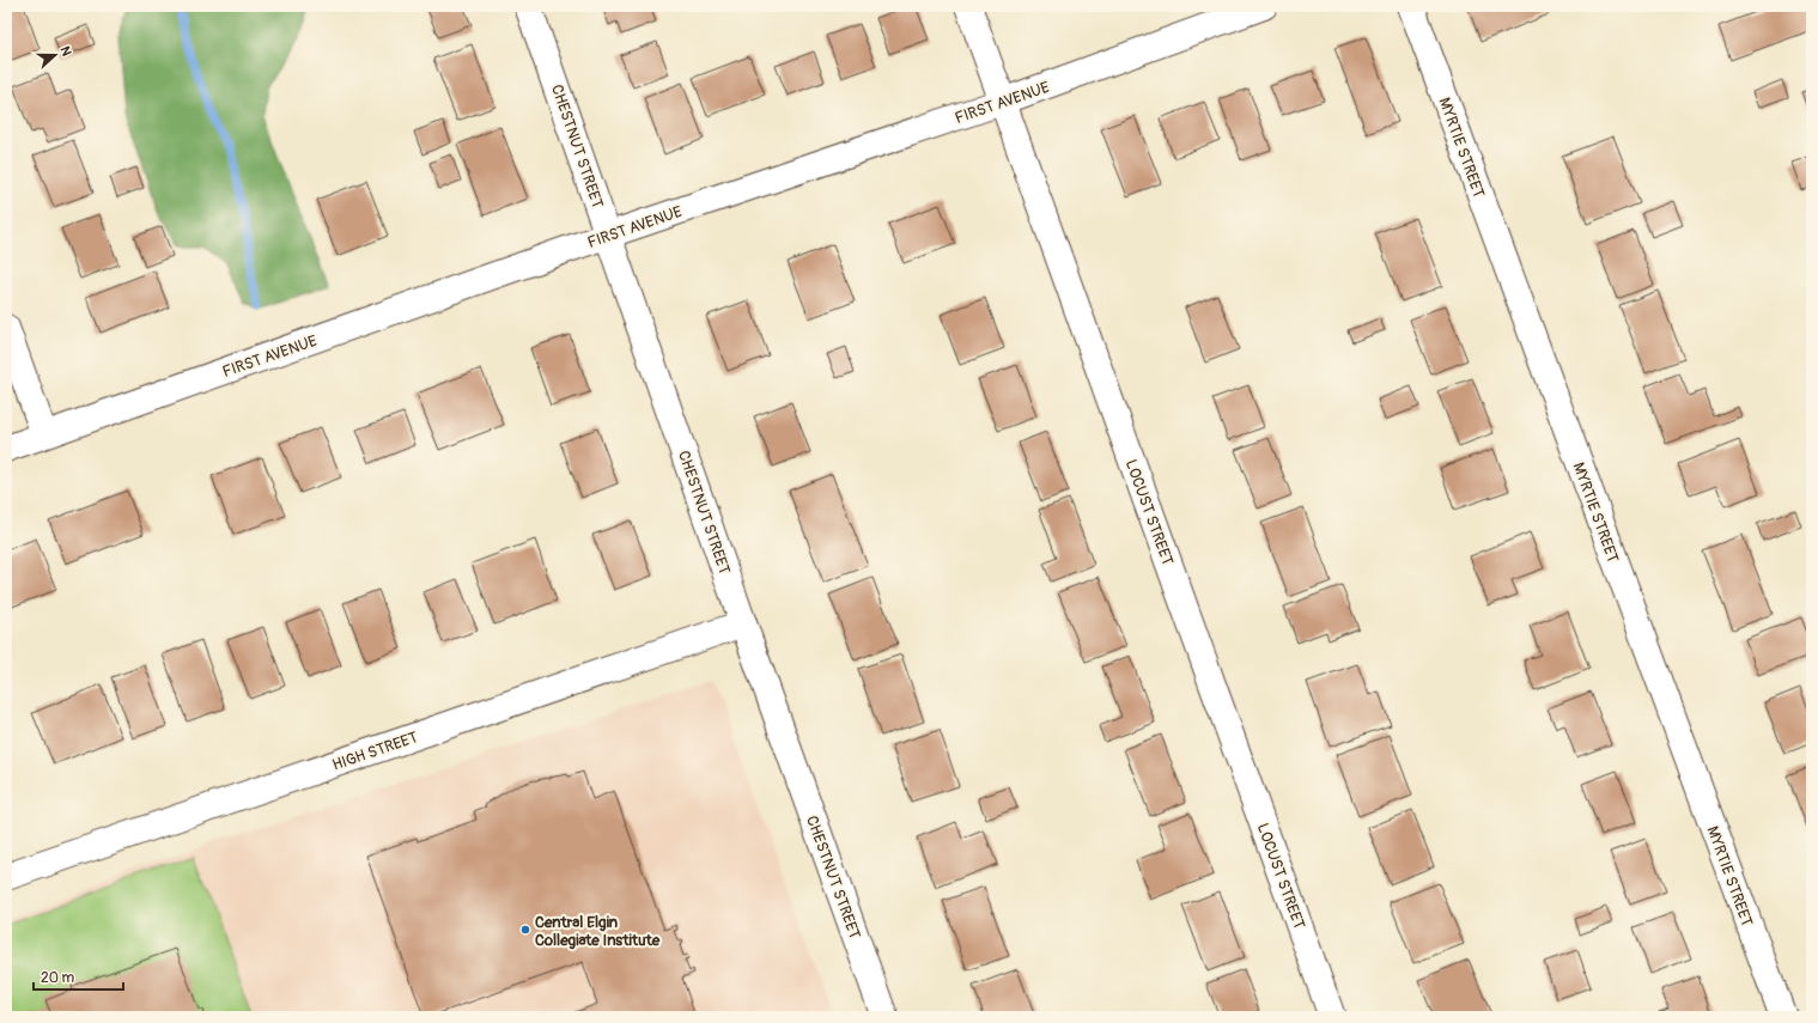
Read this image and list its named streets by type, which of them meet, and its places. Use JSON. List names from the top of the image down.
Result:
{
  "streets": {
    "street": [
      "FIRST AVENUE",
      "CHESTNUT STREET",
      "MYRTIE STREET",
      "LOCUST STREET",
      "HIGH STREET"
    ]
  },
  "crossings": [
    ["FIRST AVENUE", "CHESTNUT STREET"],
    ["FIRST AVENUE", "LOCUST STREET"],
    ["CHESTNUT STREET", "HIGH STREET"]
  ],
  "places": ["Central Elgin Collegiate Institute"],
  "scale_bar": "20 m",
  "north": "right"
}
